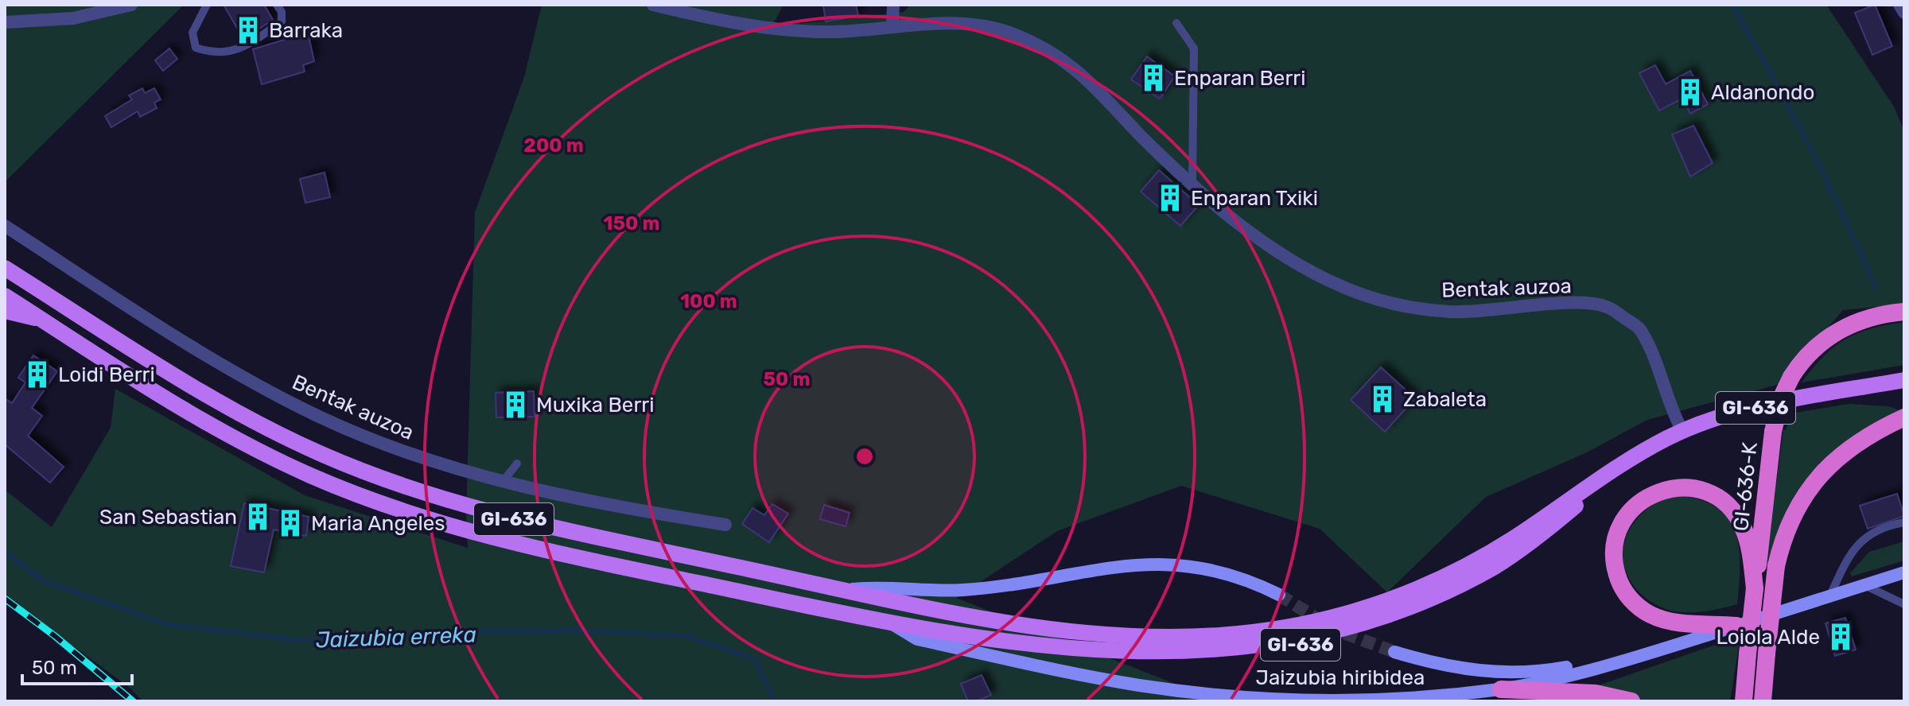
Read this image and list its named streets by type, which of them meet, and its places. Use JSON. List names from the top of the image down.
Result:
{
  "streets": {
    "highway": ["GI-636-K"],
    "main road": ["GI-636", "Jaizubia hiribidea"],
    "street": ["Bentak auzoa"]
  },
  "crossings": [
    ["Bentak auzoa", "GI-636"],
    ["GI-636", "Jaizubia hiribidea"]
  ],
  "water": ["Jaizubia erreka"],
  "places": {
    "building": [
      "Barraka",
      "Enparan Berri",
      "Aldanondo",
      "Enparan Txiki",
      "Loidi Berri",
      "Zabaleta",
      "Muxika Berri",
      "San Sebastian",
      "Maria Angeles",
      "Loiola Alde"
    ]
  },
  "scale_bar": "50 m",
  "rings": [
    "200 m",
    "150 m",
    "100 m",
    "50 m"
  ]
}
